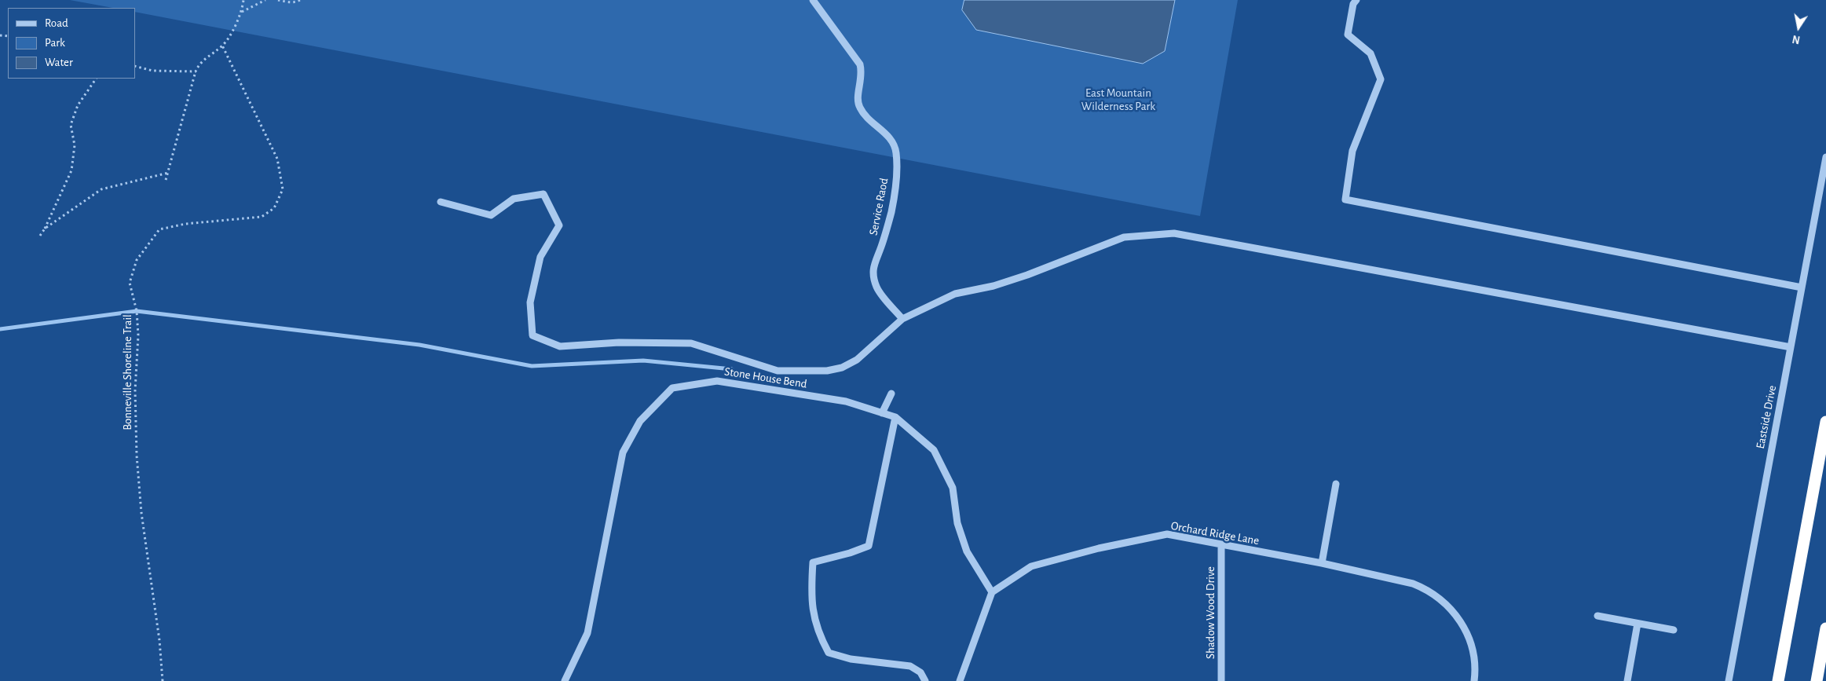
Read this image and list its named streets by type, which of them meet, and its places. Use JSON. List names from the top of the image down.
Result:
{
  "streets": {
    "street": [
      "Service Raod",
      "Stone House Bend",
      "Eastside Drive",
      "Orchard Ridge Lane",
      "Shadow Wood Drive"
    ],
    "path": ["Bonneville Shoreline Trail"]
  },
  "crossings": [
    ["Stone House Bend", "Orchard Ridge Lane"],
    ["Orchard Ridge Lane", "Shadow Wood Drive"]
  ],
  "parks": ["East Mountain Wilderness Park"],
  "legend": ["Road", "Park", "Water"],
  "north": "bottom"
}
